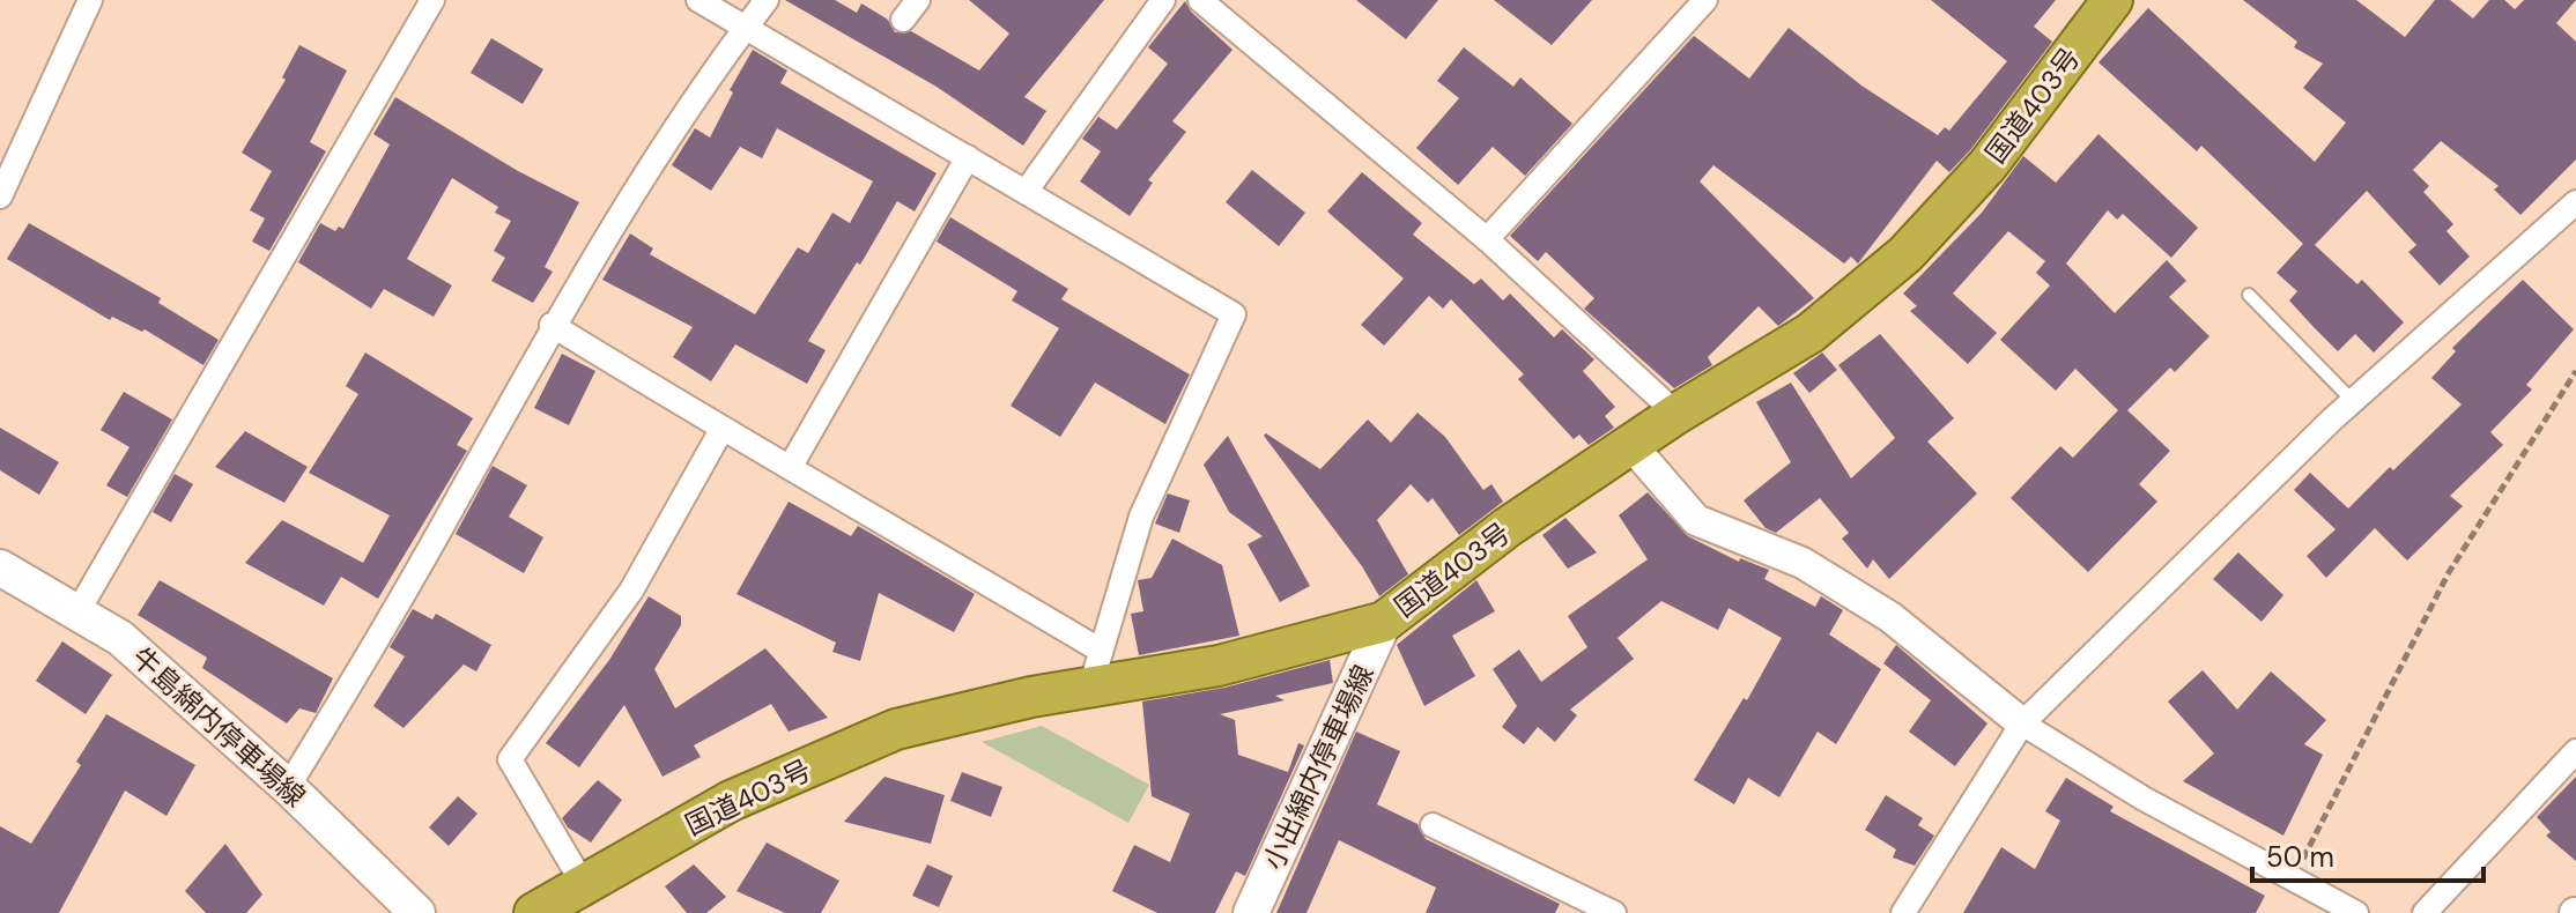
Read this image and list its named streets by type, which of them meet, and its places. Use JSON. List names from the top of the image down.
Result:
{
  "streets": {
    "highway": ["国道403号"],
    "main road": ["牛島綿内停車場線", "小出綿内停車場線"]
  },
  "crossings": [
    ["国道403号", "小出綿内停車場線"]
  ],
  "scale_bar": "50 m"
}
